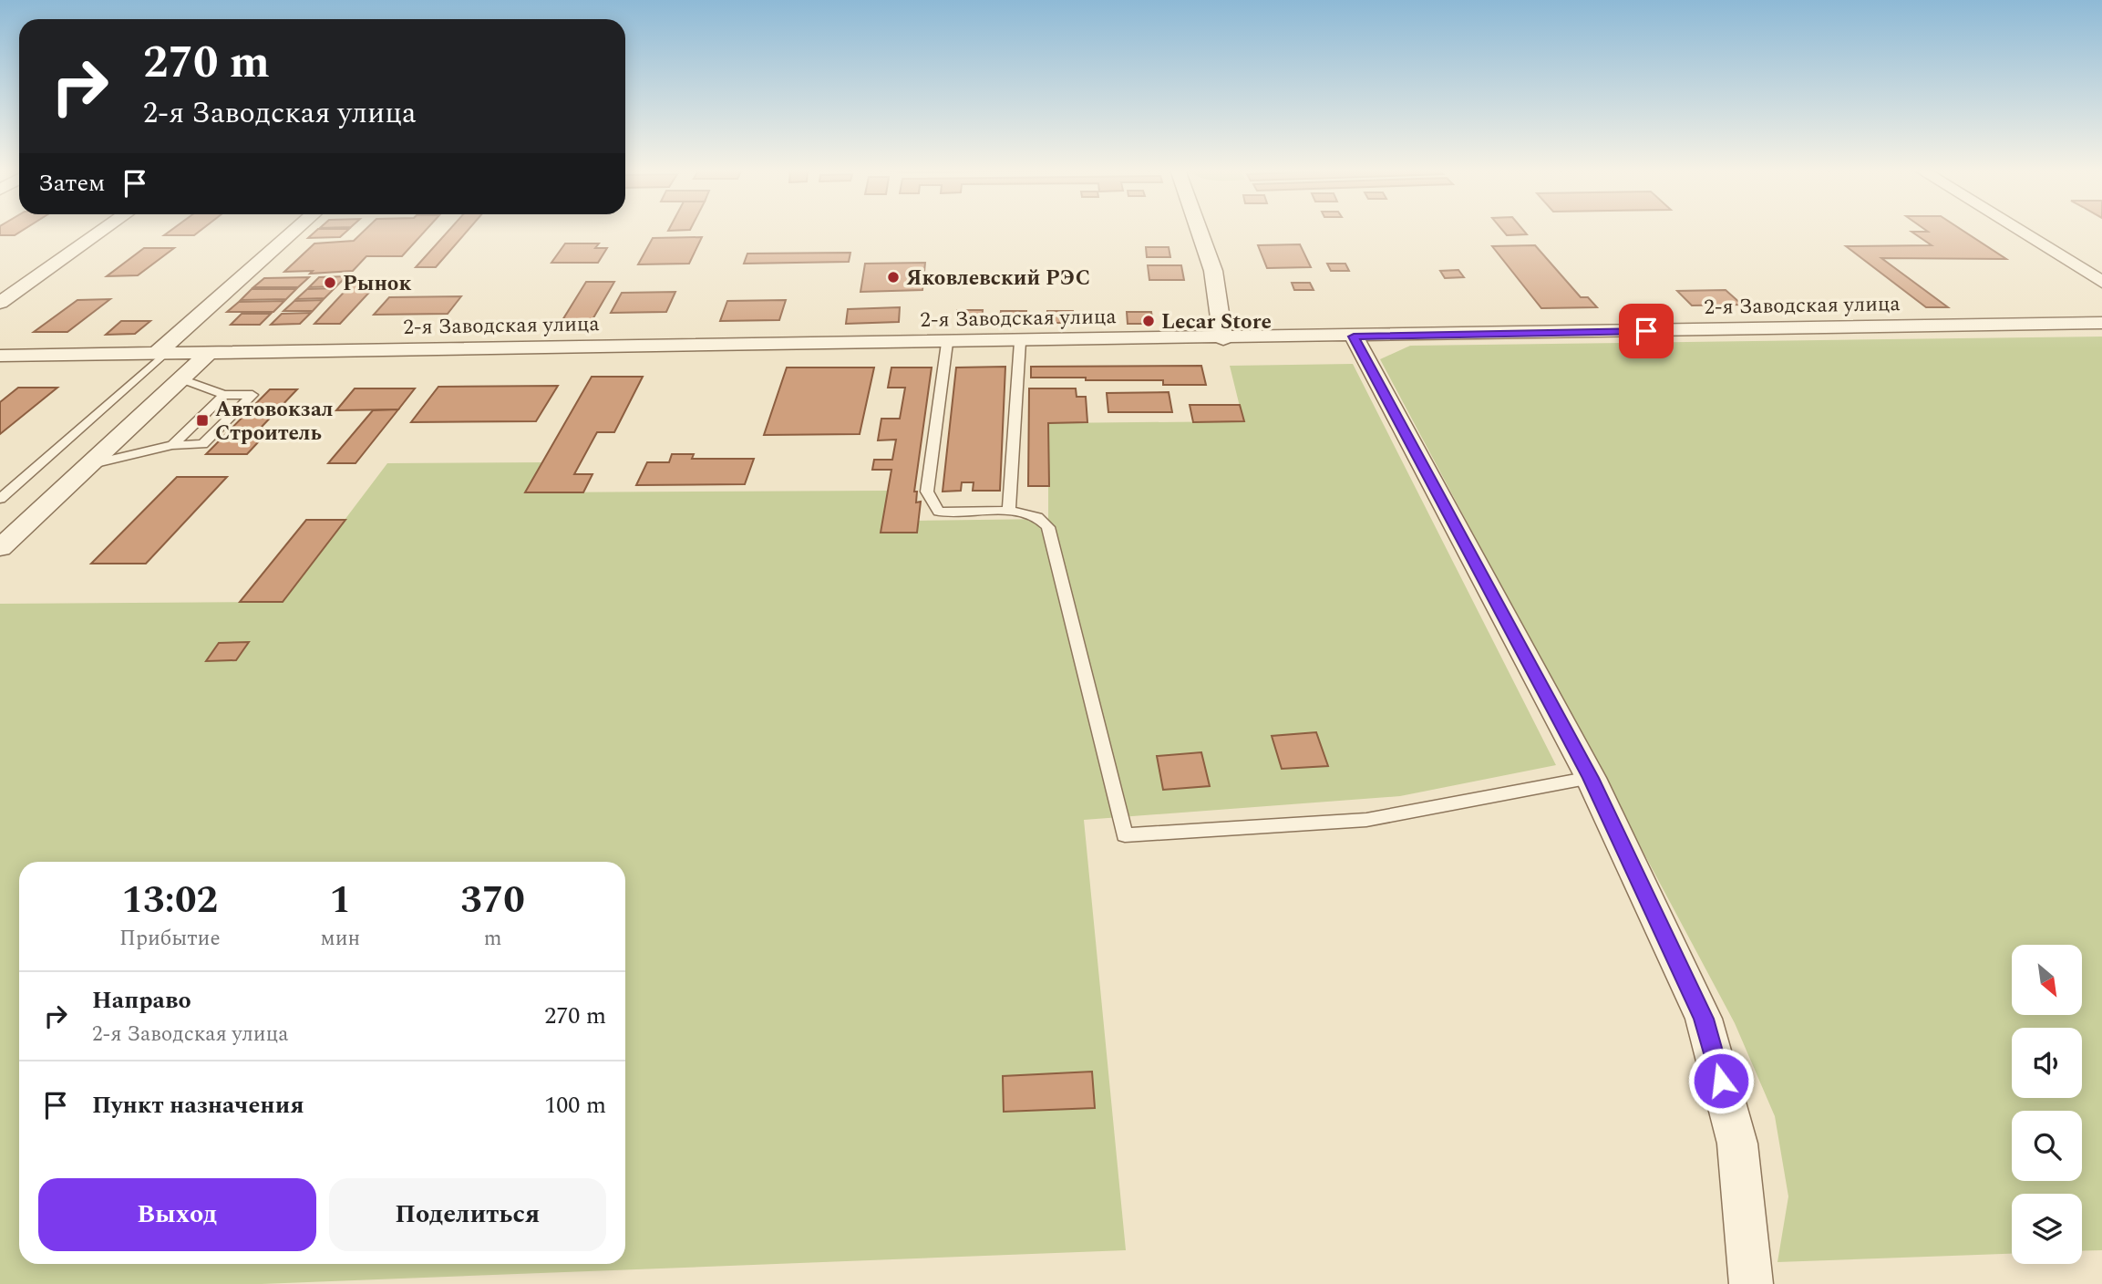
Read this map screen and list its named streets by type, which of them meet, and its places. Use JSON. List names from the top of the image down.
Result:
{
  "streets": {
    "street": ["2-я Заводская улица"]
  },
  "places": {
    "other": ["Яковлевский РЭС", "Рынок", "Lecar Store"],
    "transit": ["Автовокзал Строитель"]
  },
  "north": "bottom right",
  "page": {
    "turn": ["270 m", "2-я Заводская улица"],
    "then": "Затем",
    "eta": [
      "13:02",
      "Прибытие",
      "1",
      "мин",
      "370",
      "m"
    ],
    "list": [
      {
        "name": "Направо",
        "note": "2-я Заводская улица",
        "value": "270 m"
      },
      {
        "name": "Пункт назначения",
        "value": "100 m"
      }
    ],
    "buttons": ["Выход", "Поделиться"]
  }
}
